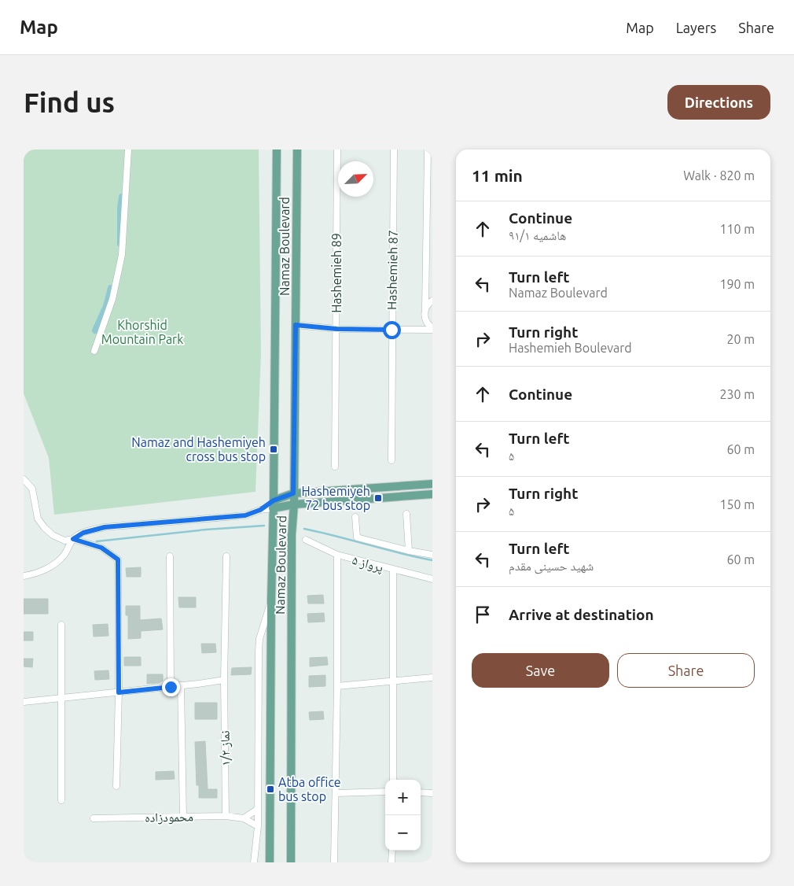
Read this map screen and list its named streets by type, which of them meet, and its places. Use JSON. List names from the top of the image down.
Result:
{
  "streets": {
    "main road": ["Namaz Boulevard"],
    "street": [
      "Hashemieh 87",
      "Hashemieh 89",
      "پرواز ۵",
      "نماز ۱/۲",
      "محمودزاده"
    ]
  },
  "crossings": [
    ["نماز ۱/۲", "محمودزاده"]
  ],
  "parks": ["Khorshid Mountain Park"],
  "places": {
    "transit": ["Namaz and Hashemiyeh cross bus stop", "Hashemiyeh 72 bus stop", "Atba office bus stop"]
  },
  "north": "top right",
  "page": {
    "header": "Map",
    "nav": ["Map", "Layers", "Share"],
    "buttons": [
      "Directions",
      ["Save", "Share"]
    ],
    "title": "Find us",
    "heading": ["11 min", "Walk · 820 m"],
    "list": [
      ["Continue", "هاشمیه ۹۱/۱", "110 m"],
      ["Turn left", "Namaz Boulevard", "190 m"],
      ["Turn right", "Hashemieh Boulevard", "20 m"],
      ["Continue", "230 m"],
      ["Turn left", "۵", "60 m"],
      ["Turn right", "۵", "150 m"],
      ["Turn left", "شهید حسینی مقدم", "60 m"],
      "Arrive at destination"
    ],
    "map_buttons": ["+", "−"]
  }
}
